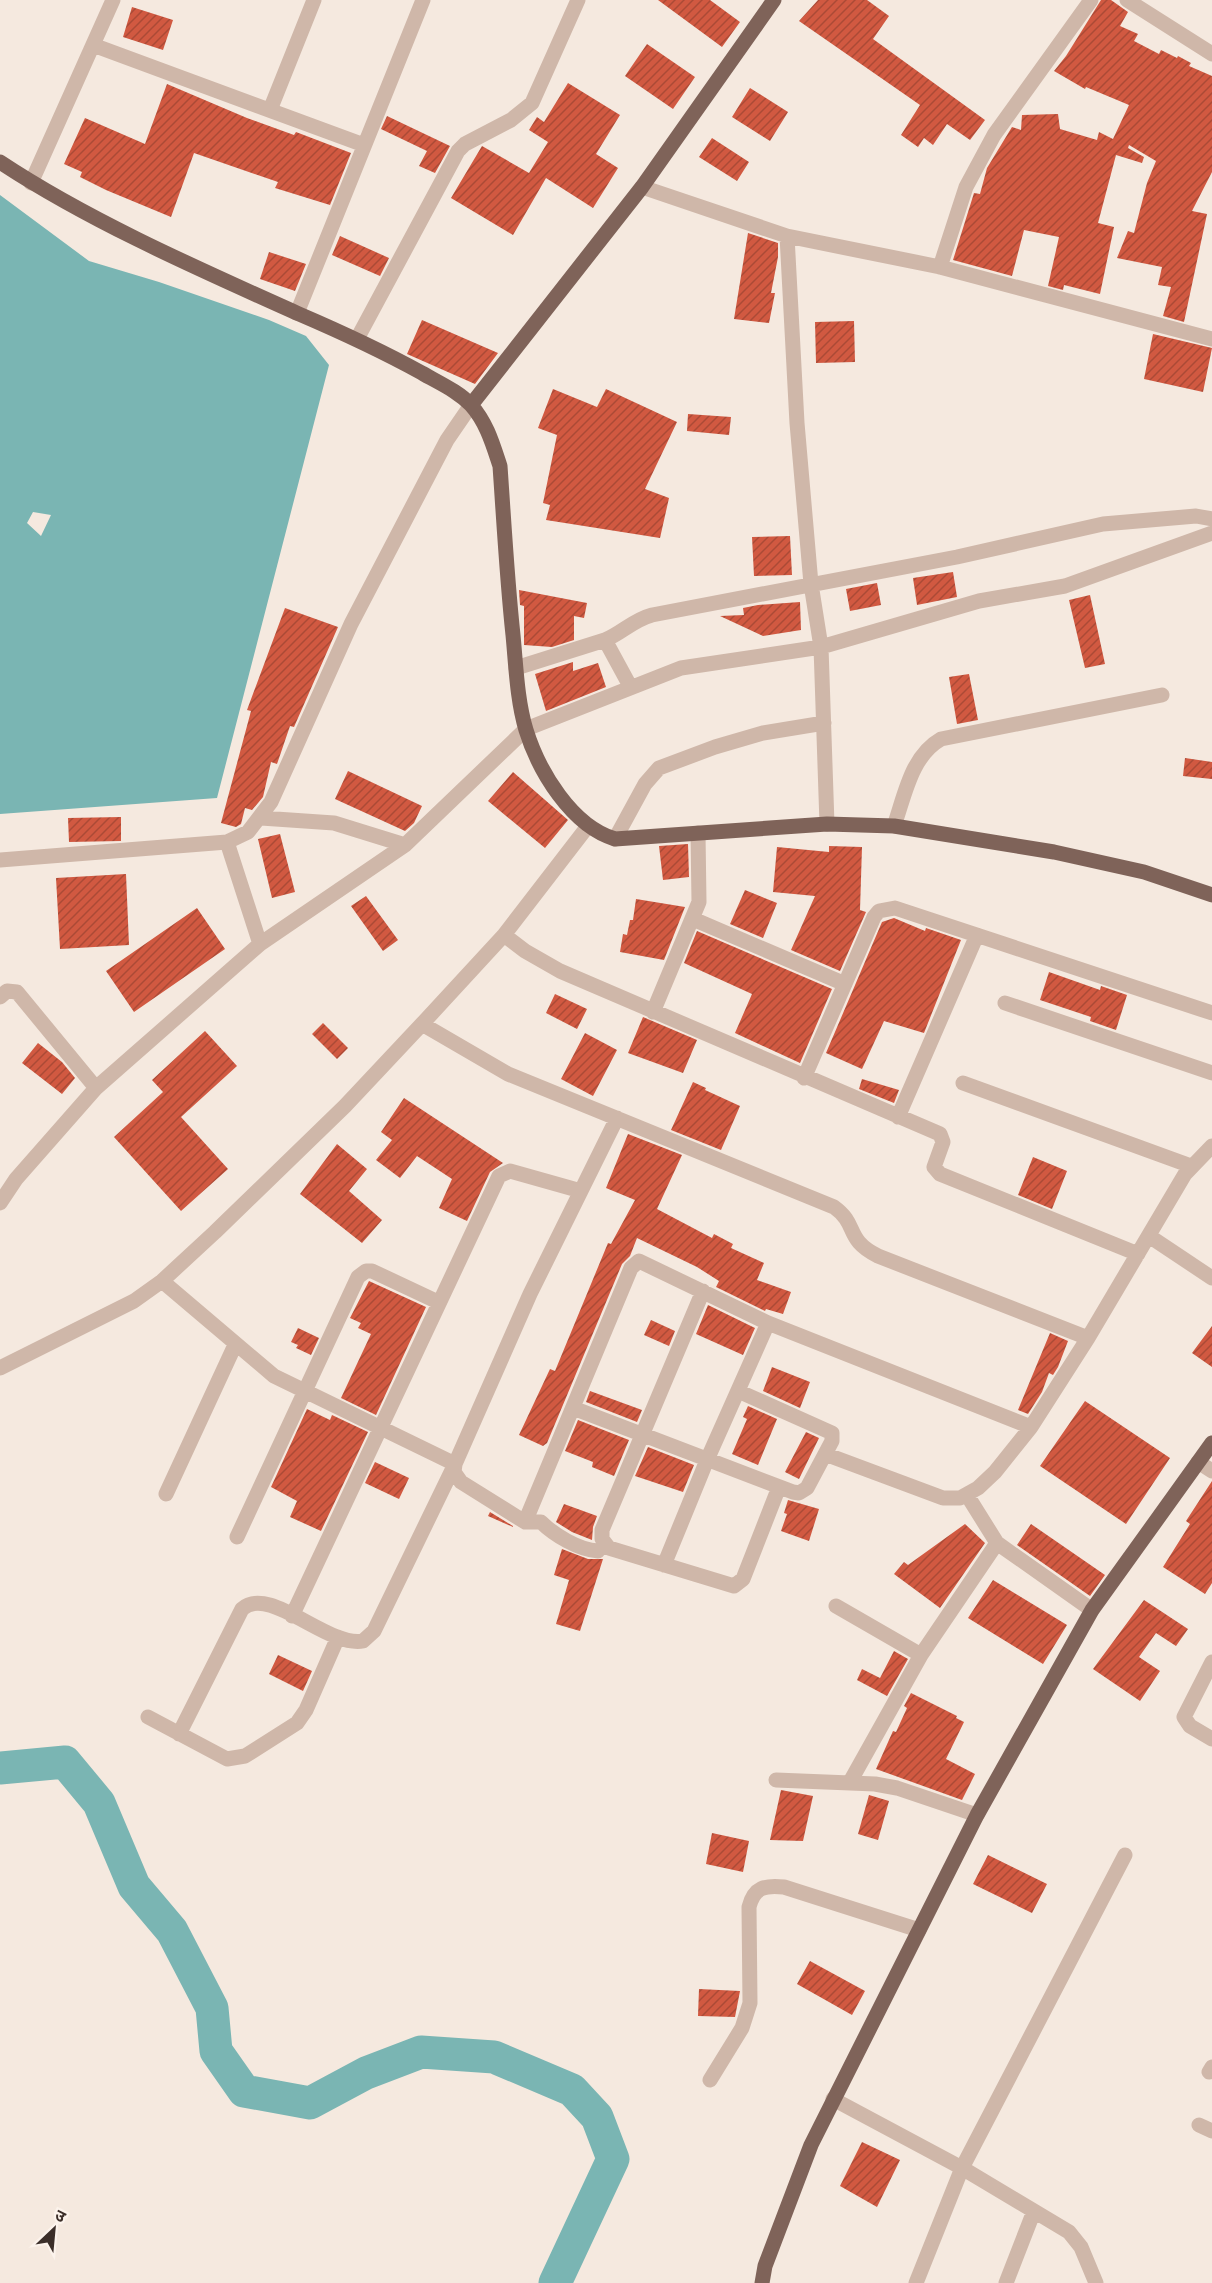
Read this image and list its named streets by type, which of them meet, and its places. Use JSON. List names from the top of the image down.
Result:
{
  "north": "top right"
}
